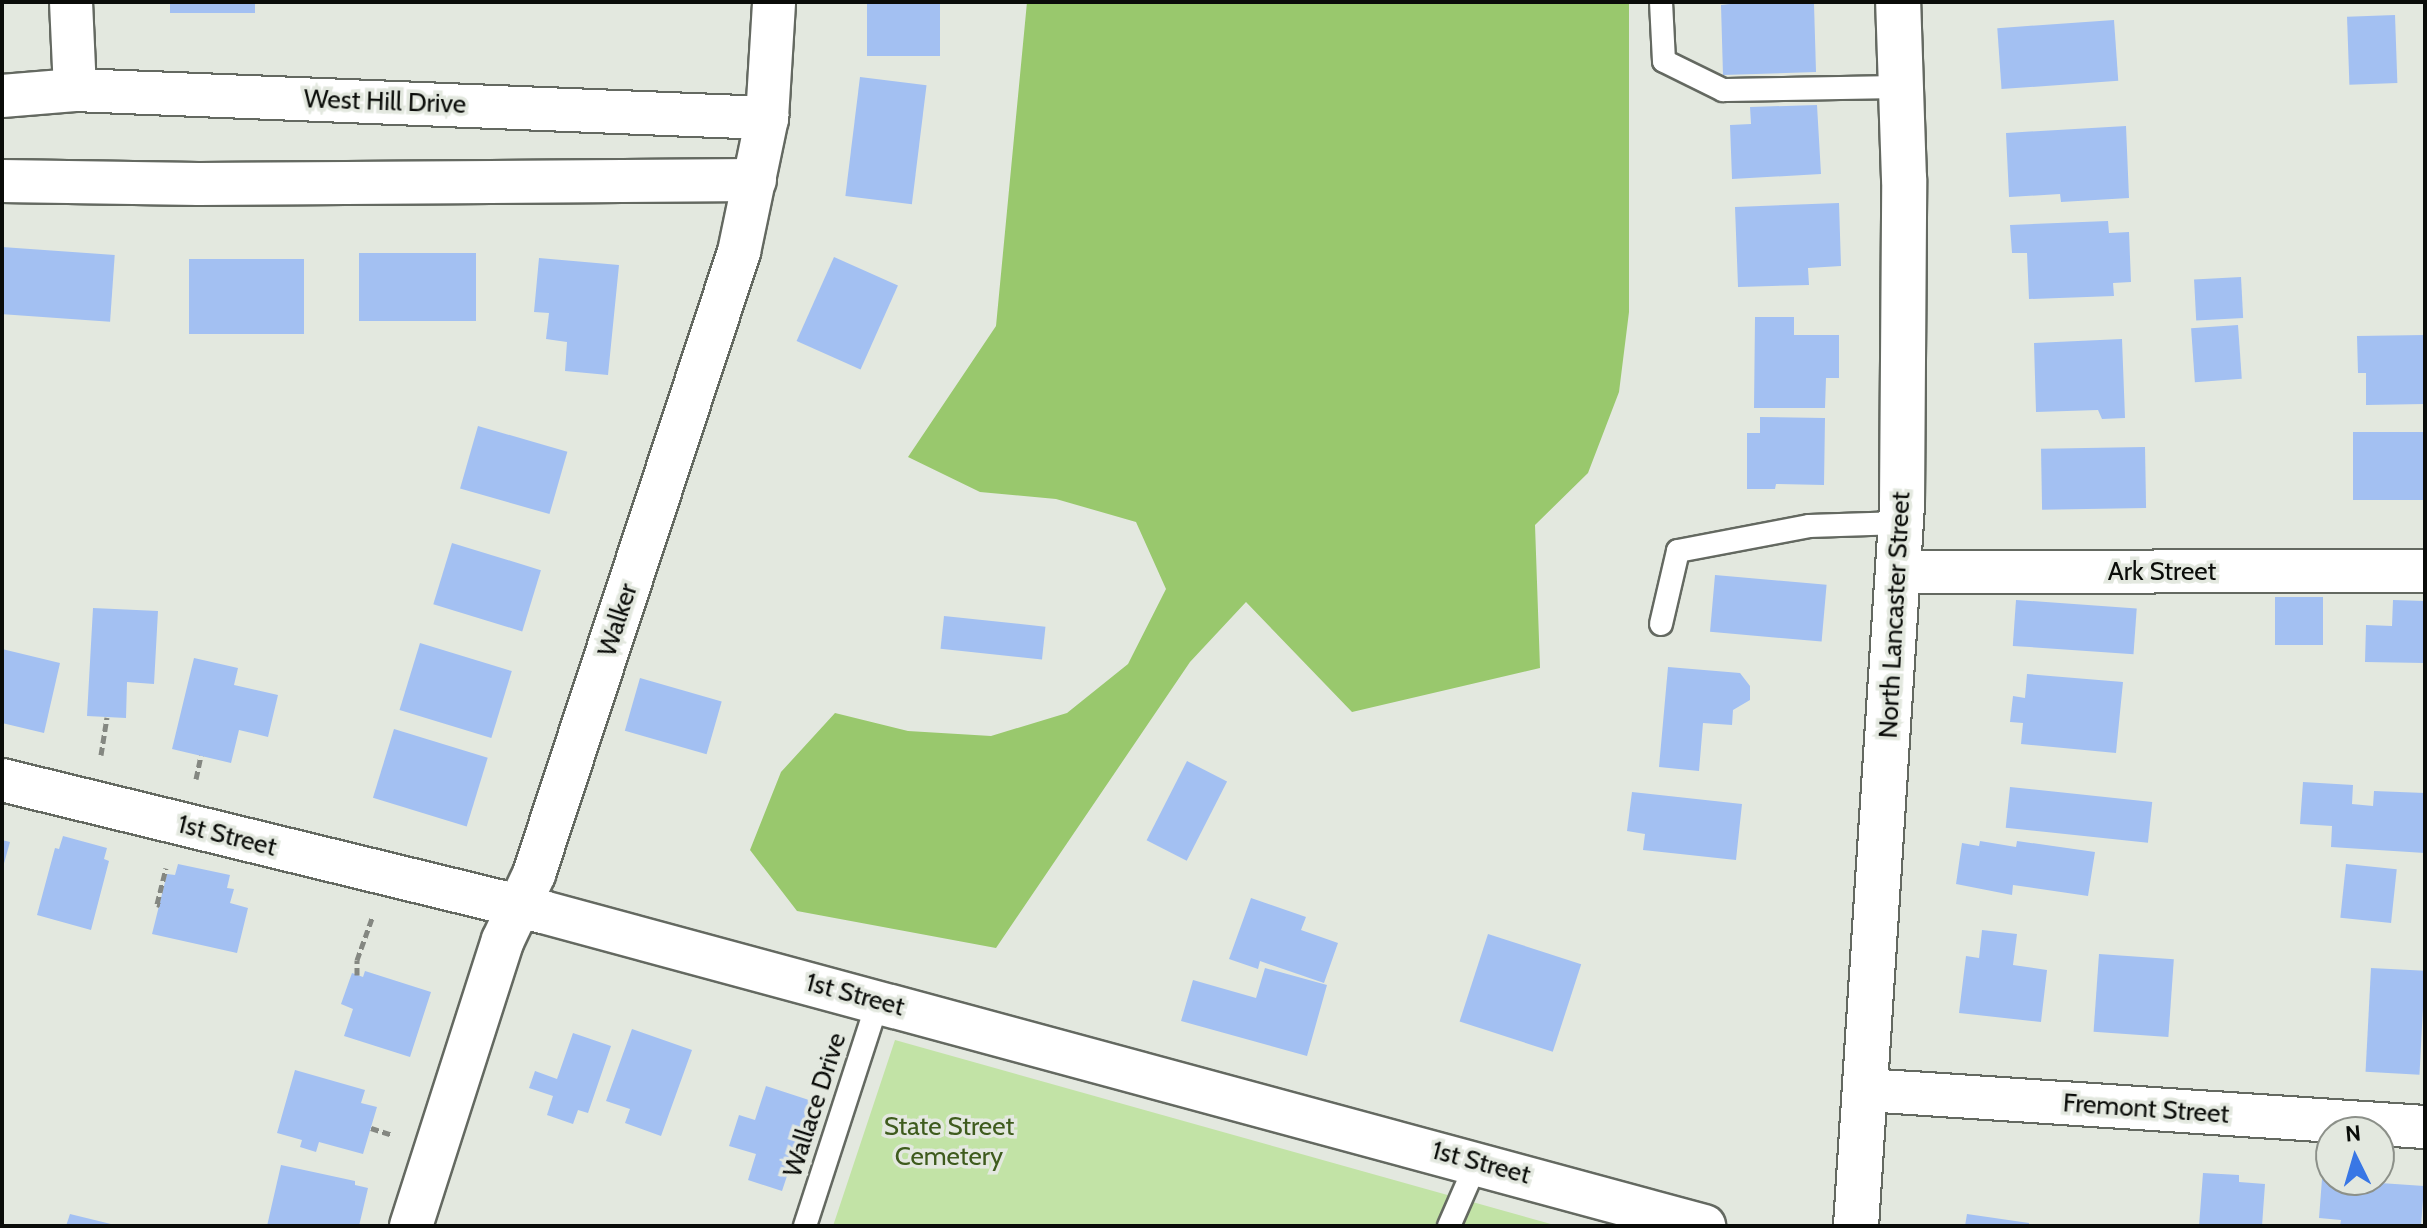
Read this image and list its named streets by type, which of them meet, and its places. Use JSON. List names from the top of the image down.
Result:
{
  "streets": {
    "main road": ["North Lancaster Street"],
    "street": [
      "West Hill Drive",
      "Ark Street",
      "Walker",
      "1st Street",
      "Fremont Street"
    ],
    "lane": ["Wallace Drive"]
  },
  "crossings": [
    ["West Hill Drive", "Walker"],
    ["Ark Street", "North Lancaster Street"],
    ["North Lancaster Street", "Fremont Street"],
    ["Walker", "1st Street"],
    ["1st Street", "Wallace Drive"]
  ],
  "parks": ["State Street Cemetery"],
  "north": "top"
}
